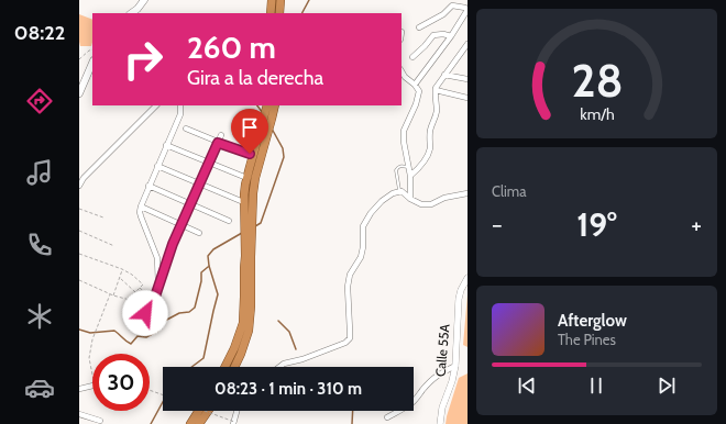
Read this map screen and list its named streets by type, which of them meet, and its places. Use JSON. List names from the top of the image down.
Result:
{
  "streets": {
    "street": ["Calle 55A"]
  },
  "page": {
    "tabs": "08:22",
    "turn": ["260 m", "Gira a la derecha"],
    "tile": "Clima",
    "heat": ["−", "19°", "+"],
    "song": ["Afterglow", "The Pines"],
    "limit": "30",
    "trip": "08:23 · 1 min · 310 m",
    "gauge": ["28", "km/h"]
  }
}
